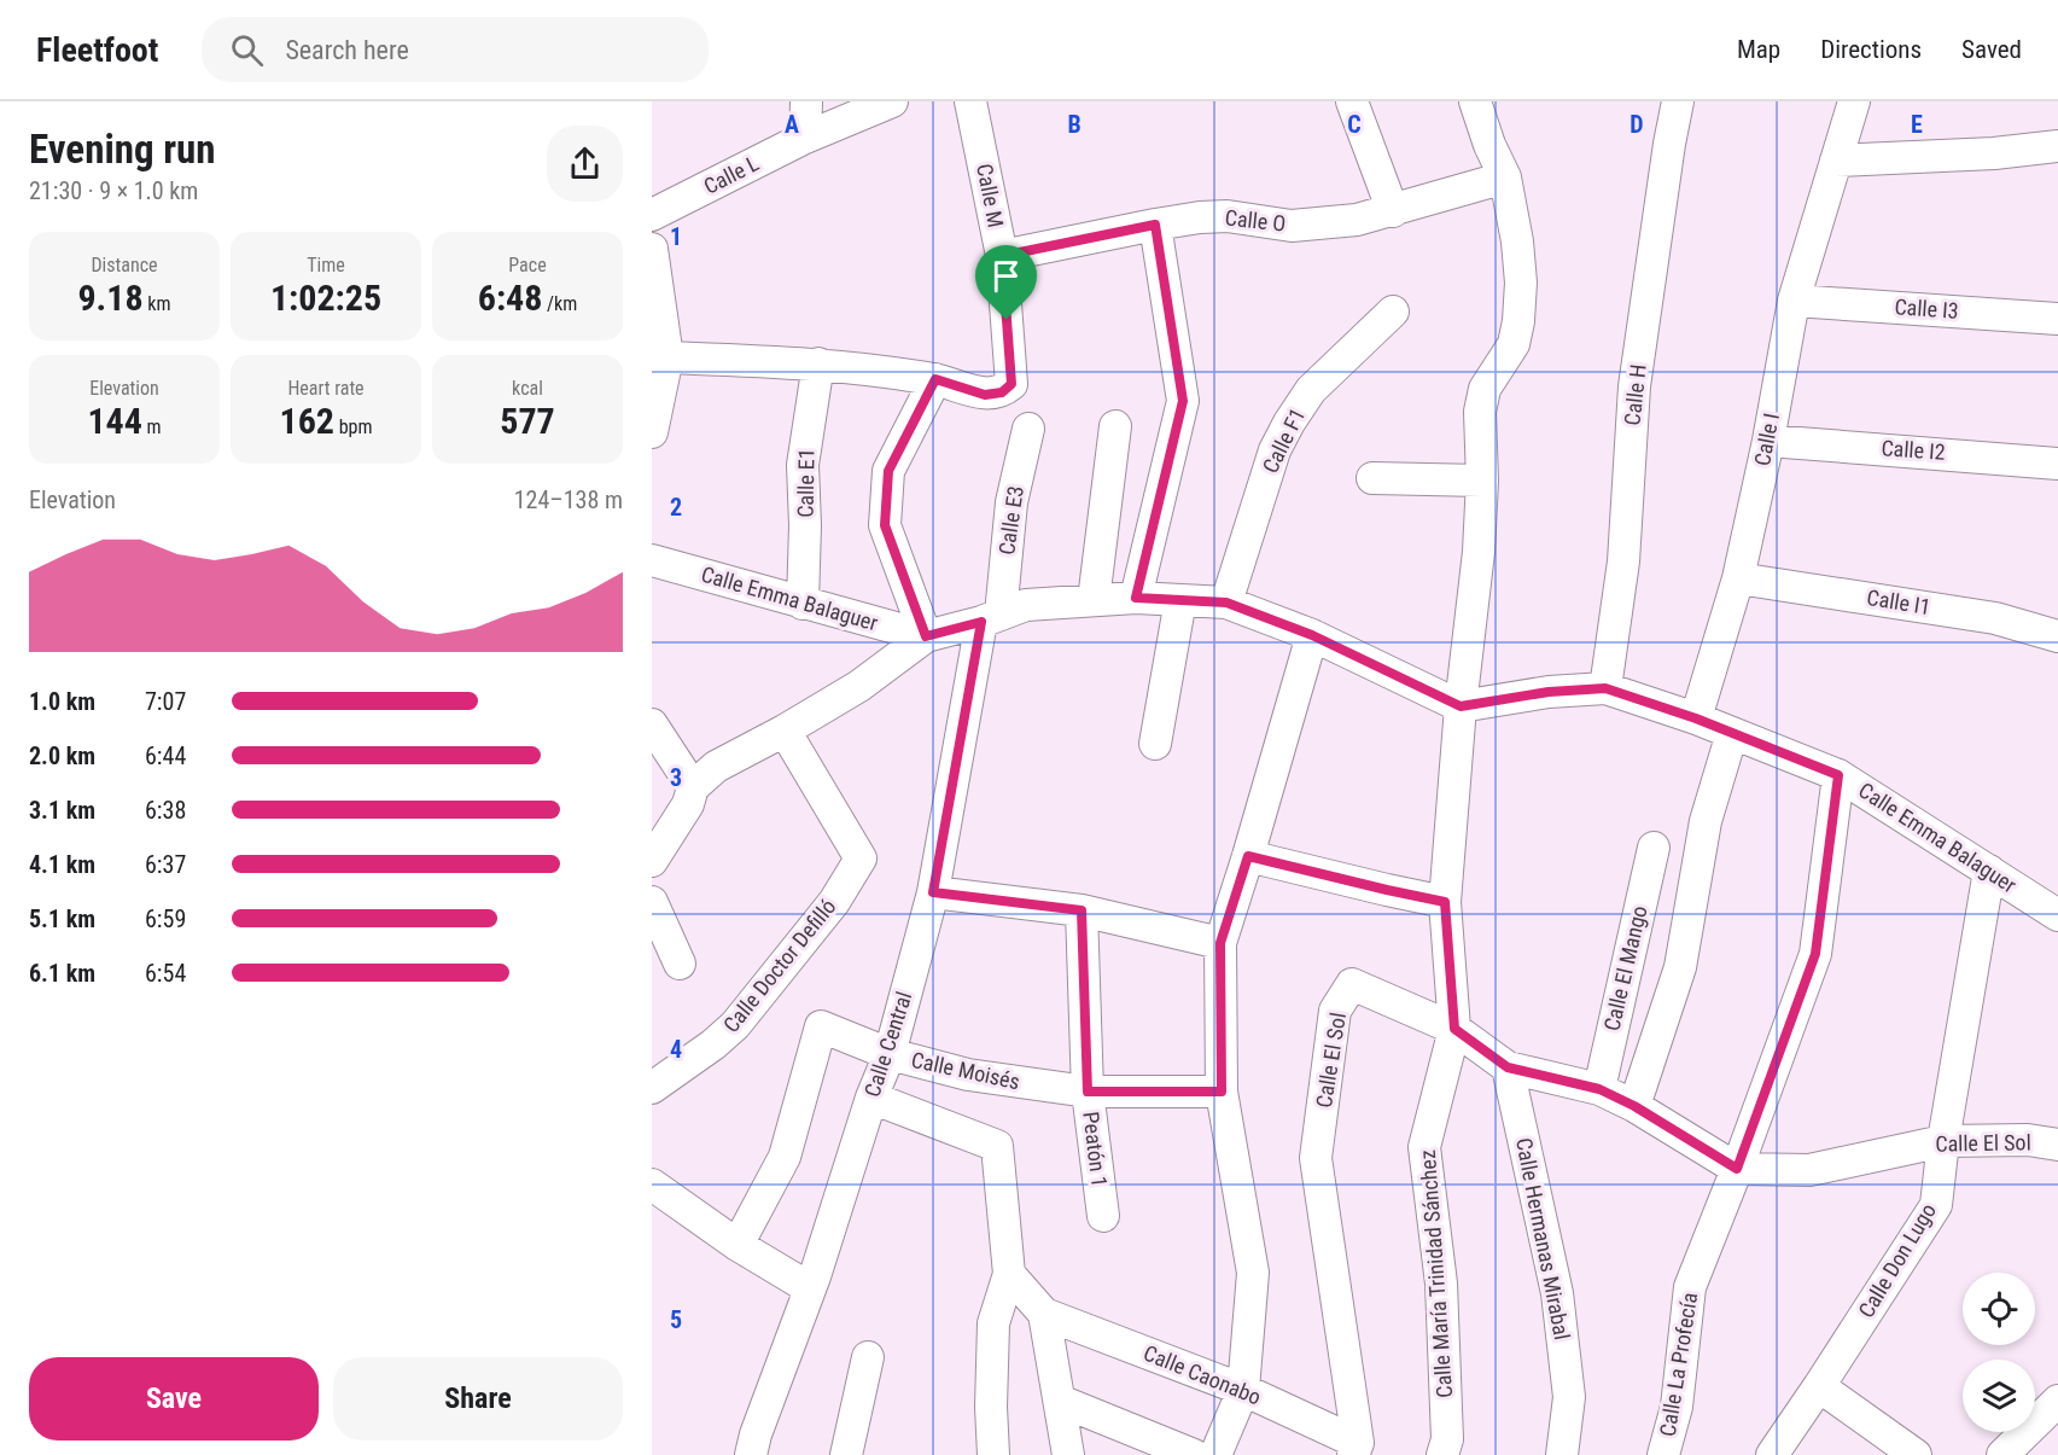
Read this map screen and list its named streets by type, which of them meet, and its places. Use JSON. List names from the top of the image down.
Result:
{
  "streets": {
    "street": [
      "Calle L",
      "Calle M",
      "Calle O",
      "Calle I3",
      "Calle H",
      "Calle I",
      "Calle F1",
      "Calle I2",
      "Calle E1",
      "Calle E3",
      "Calle Emma Balaguer",
      "Calle I1",
      "Calle Doctor Defilló",
      "Calle El Mango",
      "Calle Central",
      "Calle El Sol",
      "Calle Moisés",
      "Peatón 1",
      "Calle Hermanas Mirabal",
      "Calle Don Lugo",
      "Calle María Trinidad Sánchez",
      "Calle La Profecía",
      "Calle Caonabo"
    ]
  },
  "crossings": [
    ["Calle M", "Calle O"],
    ["Calle O", "Calle María Trinidad Sánchez"],
    ["Calle I3", "Calle I"],
    ["Calle H", "Calle Emma Balaguer"],
    ["Calle I", "Calle I2"],
    ["Calle I", "Calle Emma Balaguer"],
    ["Calle I", "Calle I1"],
    ["Calle F1", "Calle Emma Balaguer"],
    ["Calle E1", "Calle Emma Balaguer"],
    ["Calle E3", "Calle Emma Balaguer"],
    ["Calle E3", "Calle Central"],
    ["Calle Emma Balaguer", "Calle Central"],
    ["Calle Emma Balaguer", "Calle Don Lugo"],
    ["Calle Emma Balaguer", "Calle María Trinidad Sánchez"],
    ["Calle Emma Balaguer", "Calle La Profecía"],
    ["Calle El Mango", "Calle El Sol"],
    ["Calle Central", "Calle Moisés"],
    ["Calle El Sol", "Calle Hermanas Mirabal"],
    ["Calle El Sol", "Calle Don Lugo"],
    ["Calle El Sol", "Calle María Trinidad Sánchez"],
    ["Calle El Sol", "Calle La Profecía"],
    ["Calle El Sol", "Calle Caonabo"],
    ["Calle Moisés", "Peatón 1"]
  ],
  "page": {
    "header": "Fleetfoot",
    "search": "Search here",
    "nav": ["Map", "Directions", "Saved"],
    "heading": ["Evening run", "21:30 · 9 × 1.0 km"],
    "stats": [
      ["Distance", "9.18 km"],
      ["Time", "1:02:25"],
      ["Pace", "6:48 /km"],
      ["Elevation", "144 m"],
      ["Heart rate", "162 bpm"],
      ["kcal", "577"]
    ],
    "chart": ["Elevation", "124–138 m"],
    "list": [
      {
        "name": "1.0 km",
        "note": "7:07"
      },
      {
        "name": "2.0 km",
        "note": "6:44"
      },
      {
        "name": "3.1 km",
        "note": "6:38"
      },
      {
        "name": "4.1 km",
        "note": "6:37"
      },
      {
        "name": "5.1 km",
        "note": "6:59"
      },
      {
        "name": "6.1 km",
        "note": "6:54"
      }
    ],
    "buttons": ["Save", "Share"]
  },
  "grid": {
    "columns": [
      "A",
      "B",
      "C",
      "D",
      "E"
    ],
    "rows": [
      "1",
      "2",
      "3",
      "4",
      "5"
    ]
  }
}
